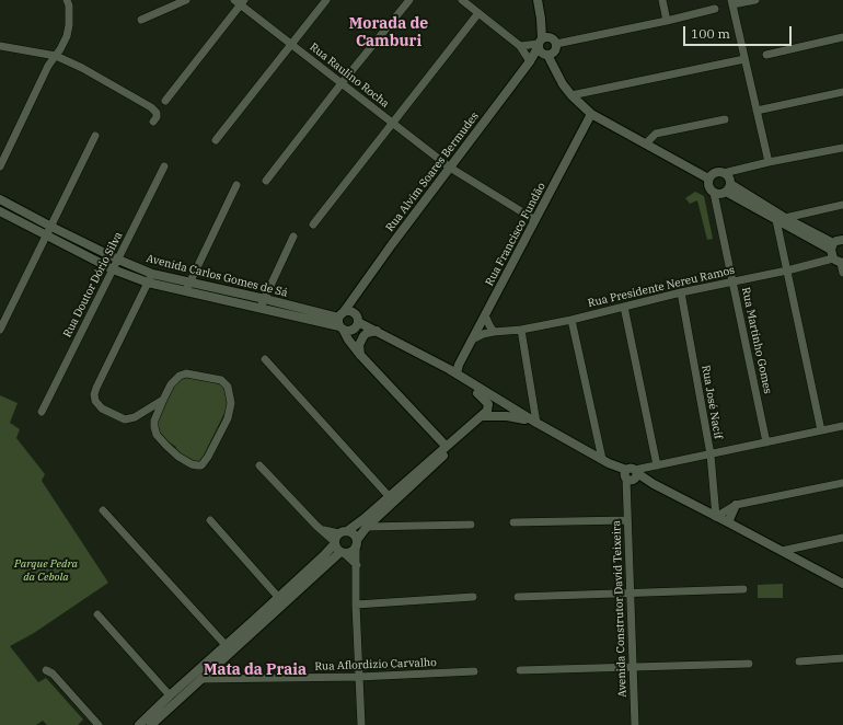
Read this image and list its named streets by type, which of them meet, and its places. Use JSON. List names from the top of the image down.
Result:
{
  "streets": {
    "street": [
      "Rua Raulino Rocha",
      "Rua Alvim Soares Bermudes",
      "Rua Francisco Fundão",
      "Avenida Carlos Gomes de Sá",
      "Rua Doutor Dório Silva",
      "Rua Presidente Nereu Ramos",
      "Rua Martinho Gomes",
      "Rua José Nacif",
      "Avenida Construtor David Teixeira",
      "Rua Aflordizio Carvalho"
    ]
  },
  "crossings": [
    ["Rua Raulino Rocha", "Rua Alvim Soares Bermudes"],
    ["Rua Raulino Rocha", "Rua Francisco Fundão"],
    ["Rua Alvim Soares Bermudes", "Avenida Carlos Gomes de Sá"],
    ["Rua Francisco Fundão", "Rua Presidente Nereu Ramos"],
    ["Avenida Carlos Gomes de Sá", "Rua Doutor Dório Silva"],
    ["Rua Presidente Nereu Ramos", "Rua Martinho Gomes"],
    ["Rua Presidente Nereu Ramos", "Rua José Nacif"]
  ],
  "districts": ["Morada de Camburi", "Mata da Praia"],
  "parks": ["Parque Pedra da Cebola"],
  "scale_bar": "100 m"
}
